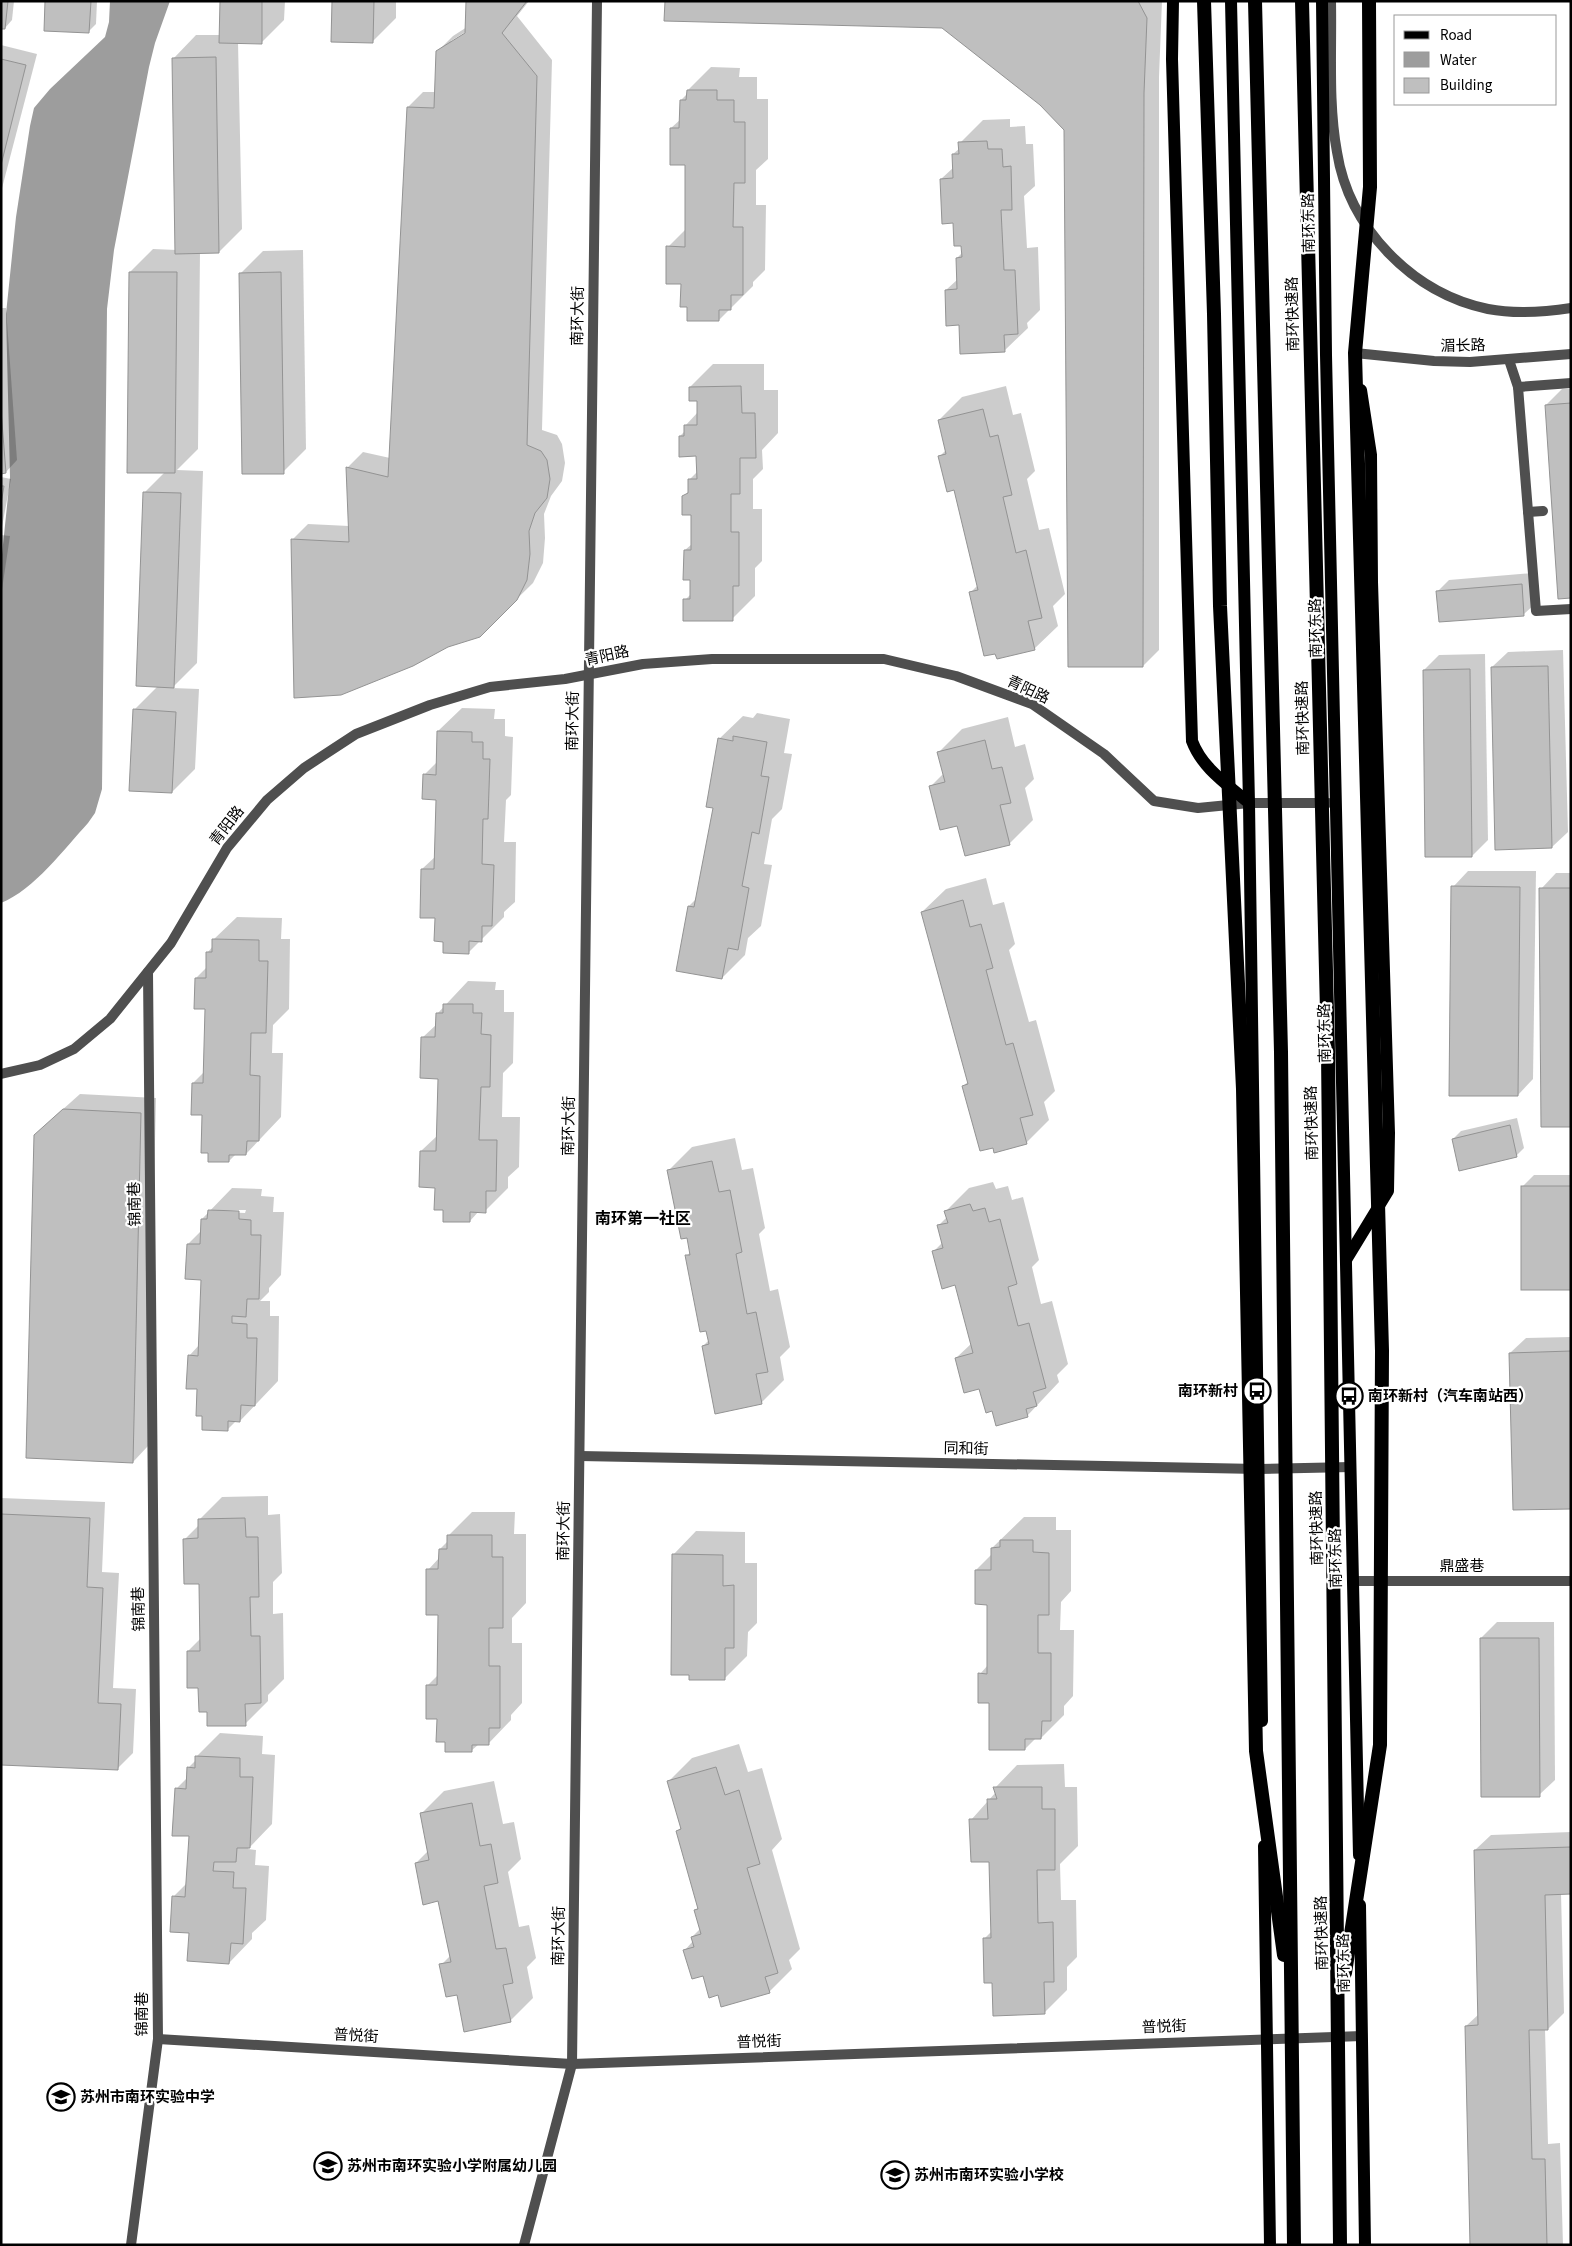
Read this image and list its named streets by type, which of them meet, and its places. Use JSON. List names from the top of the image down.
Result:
{
  "streets": {
    "highway": ["南环快速路"],
    "main road": ["南环东路"],
    "street": [
      "南环大街",
      "湄长路",
      "青阳路",
      "锦南巷",
      "同和街",
      "鼎盛巷",
      "普悦街"
    ]
  },
  "crossings": [
    ["南环东路", "青阳路"],
    ["南环东路", "同和街"],
    ["南环东路", "鼎盛巷"],
    ["南环东路", "普悦街"],
    ["南环大街", "青阳路"],
    ["南环大街", "同和街"],
    ["南环大街", "普悦街"],
    ["青阳路", "锦南巷"],
    ["锦南巷", "普悦街"]
  ],
  "districts": ["南环第一社区"],
  "places": {
    "bus stop": ["南环新村", "南环新村（汽车南站西）"],
    "school or university": ["苏州市南环实验中学", "苏州市南环实验小学附属幼儿园", "苏州市南环实验小学校"]
  },
  "legend": ["Road", "Water", "Building"]
}
